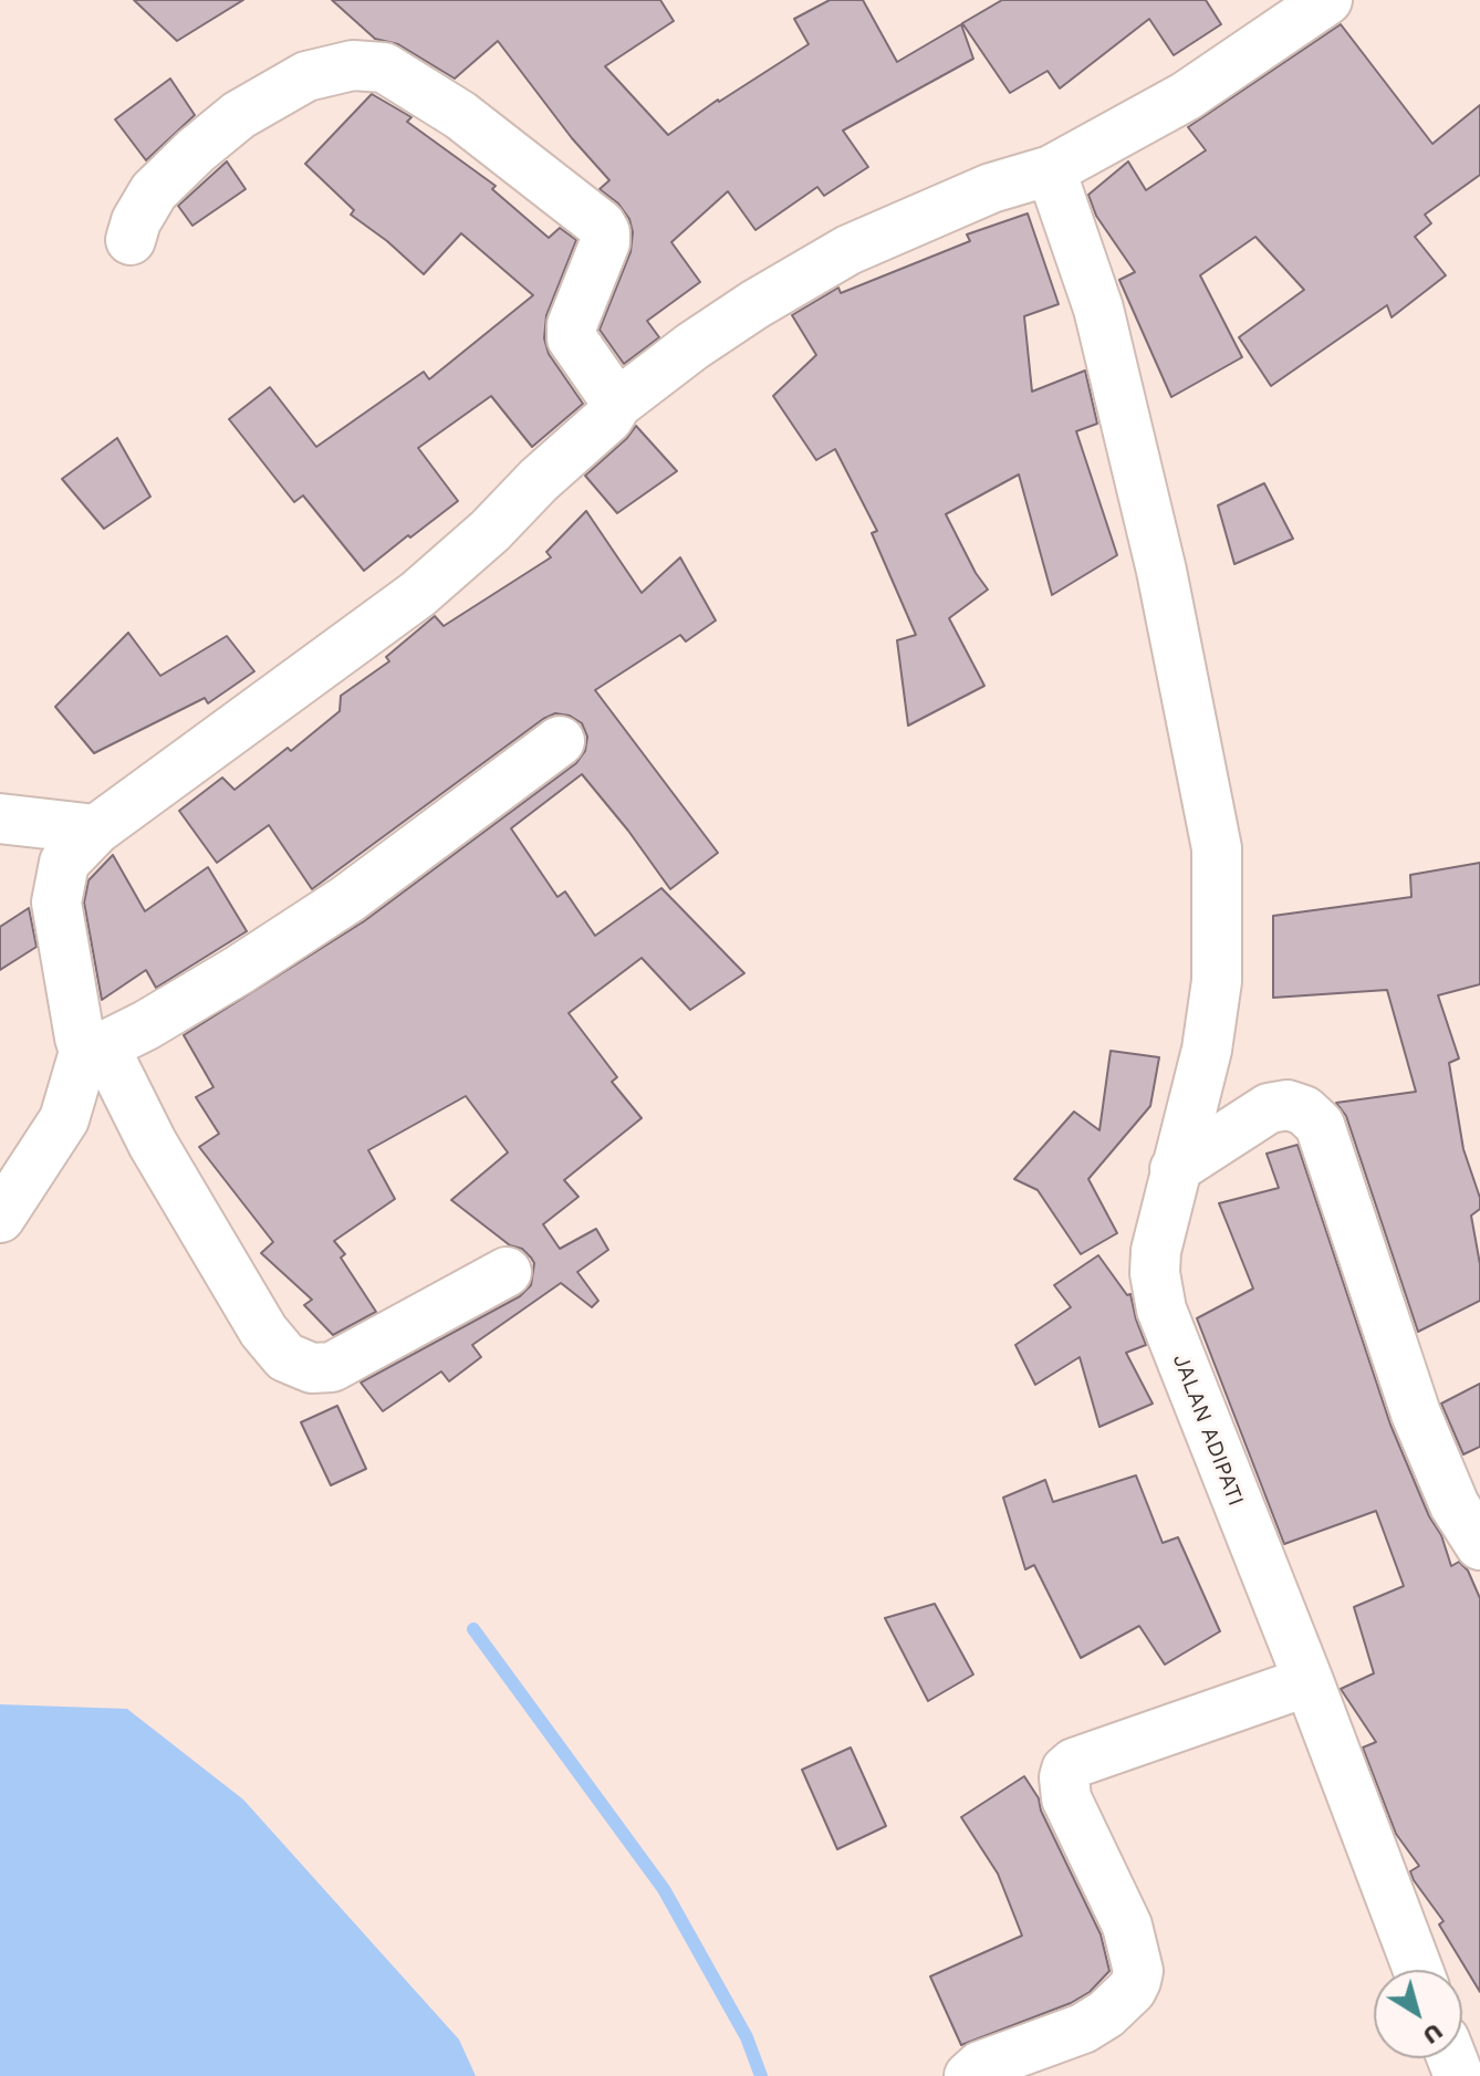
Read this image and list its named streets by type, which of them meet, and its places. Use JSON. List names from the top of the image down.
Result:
{
  "streets": {
    "street": ["JALAN ADIPATI"]
  },
  "north": "bottom right"
}
